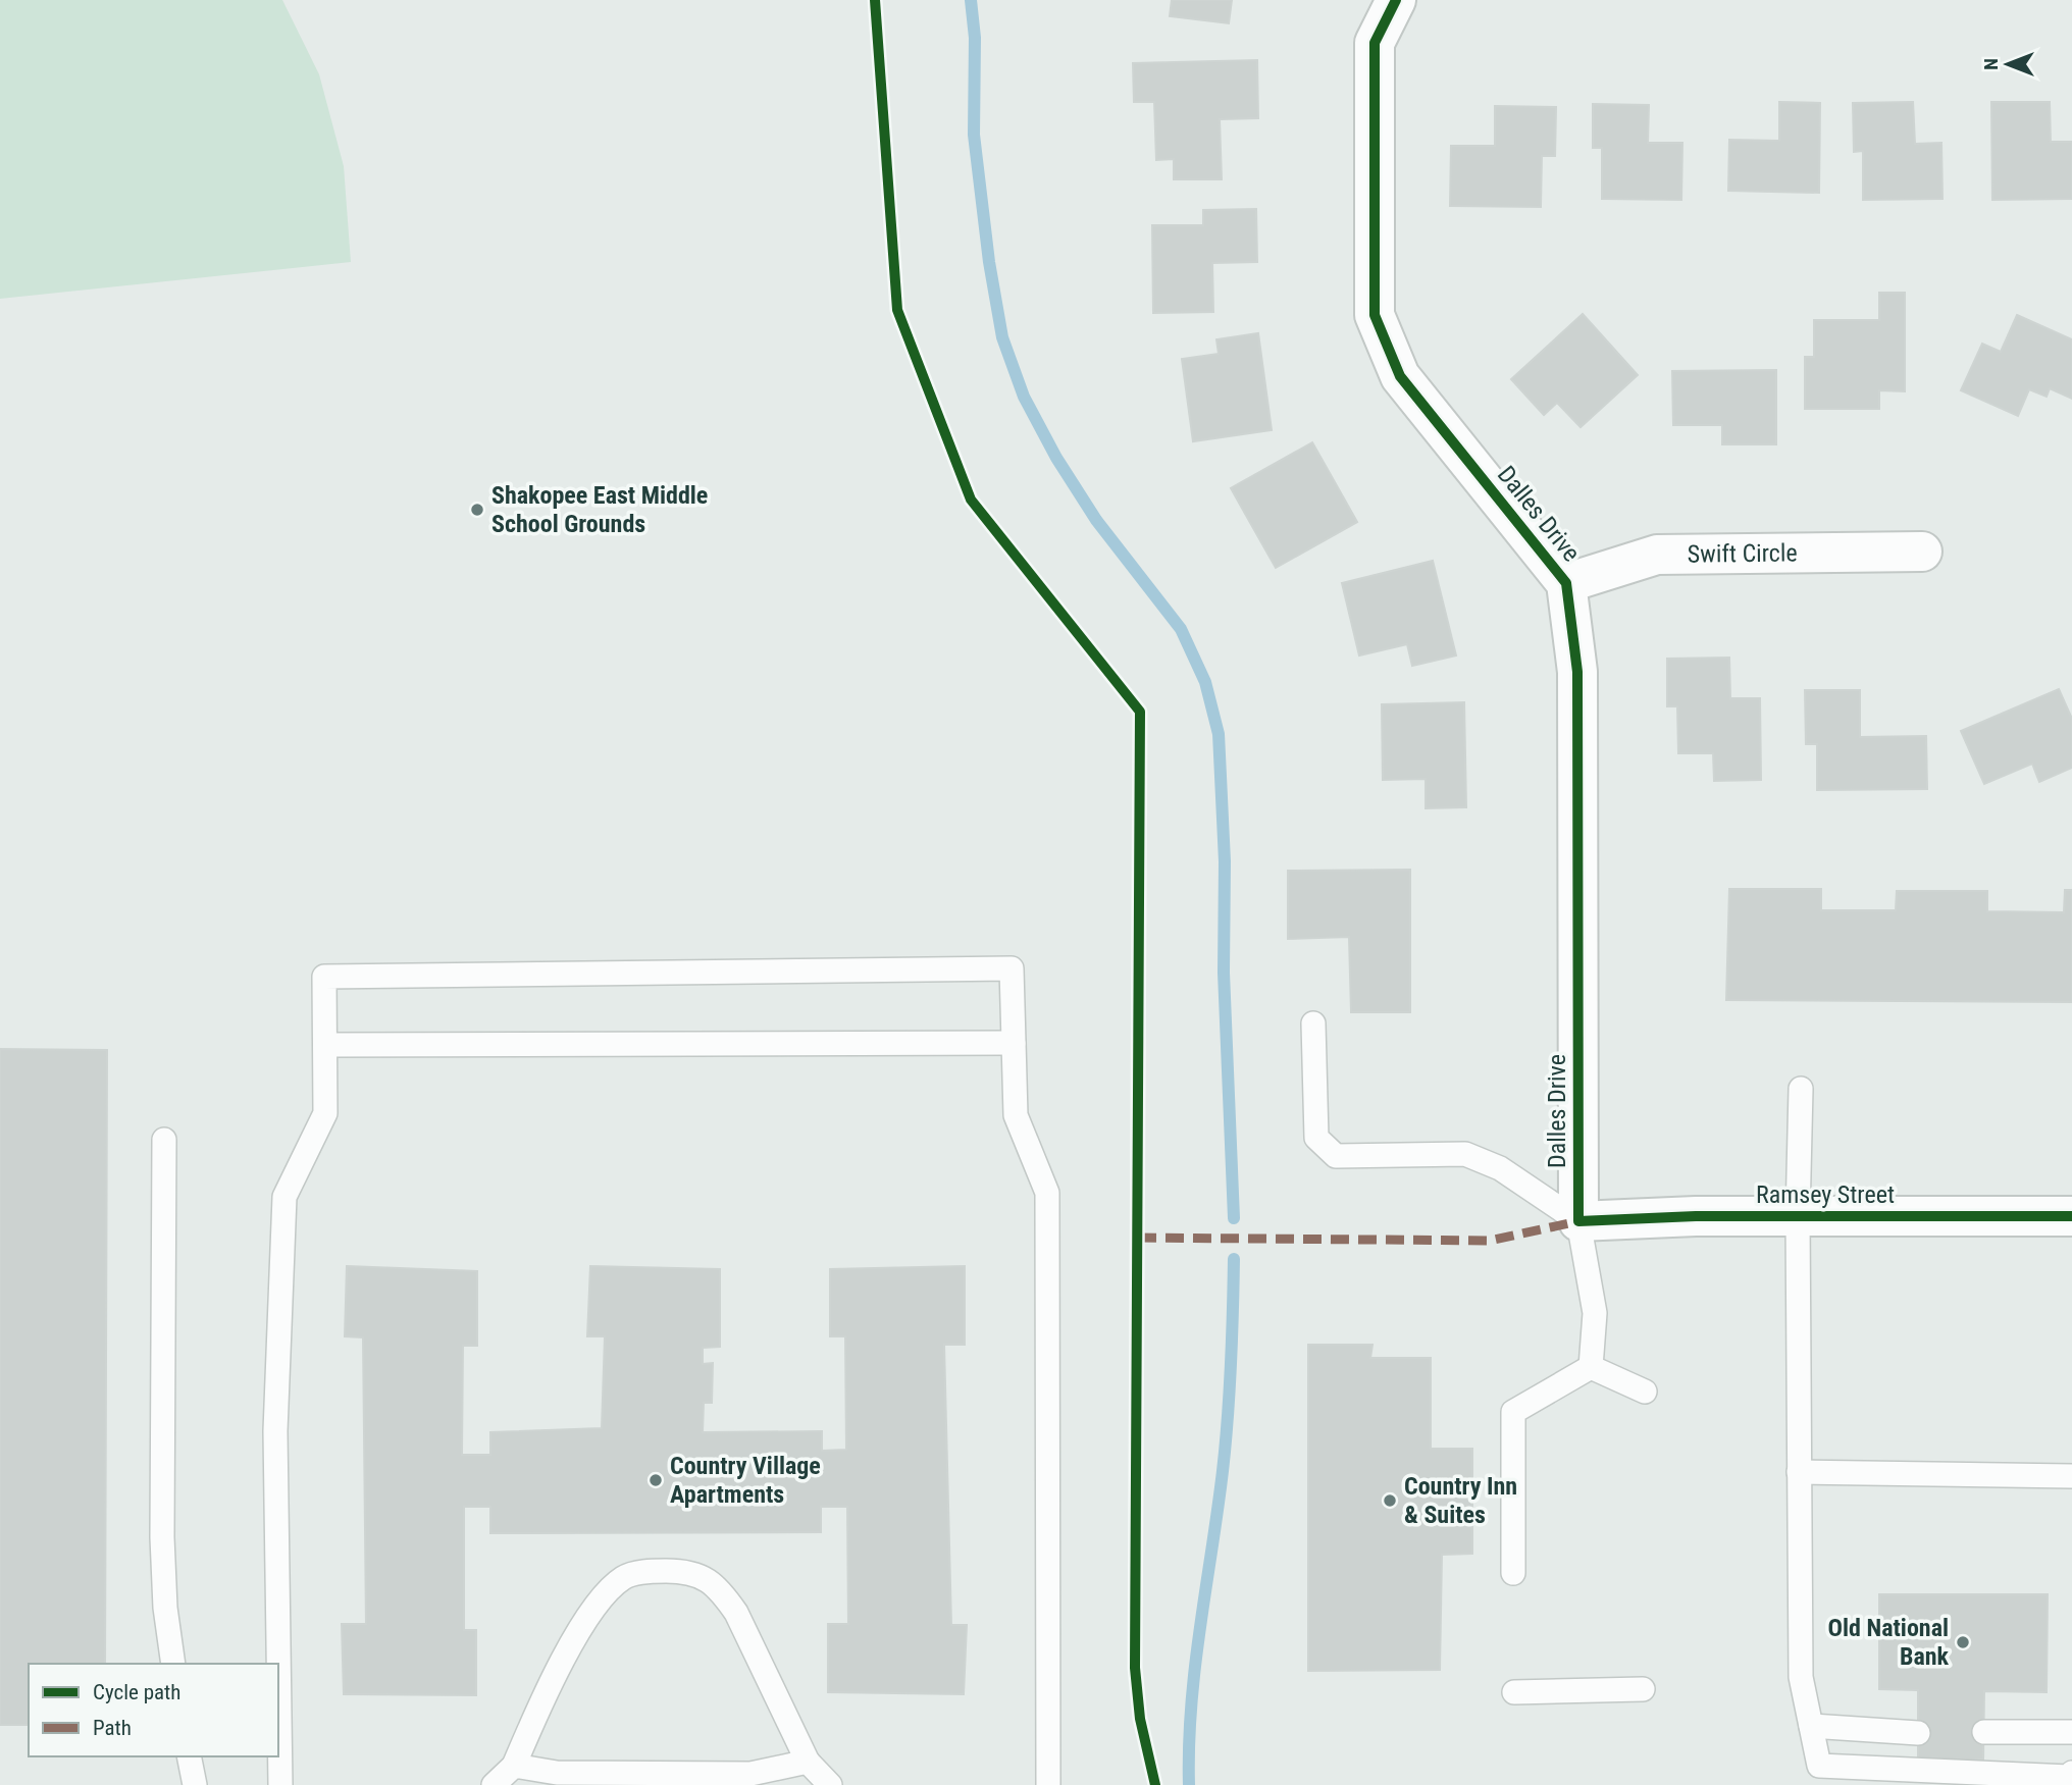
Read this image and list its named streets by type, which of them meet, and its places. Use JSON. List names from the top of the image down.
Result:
{
  "streets": {
    "street": ["Dalles Drive", "Swift Circle", "Ramsey Street"]
  },
  "crossings": [
    ["Dalles Drive", "Swift Circle"],
    ["Dalles Drive", "Ramsey Street"]
  ],
  "places": [
    "Shakopee East Middle School Grounds",
    "Country Village Apartments",
    "Country Inn & Suites",
    "Old National Bank"
  ],
  "legend": ["Cycle path", "Path"],
  "north": "left"
}
